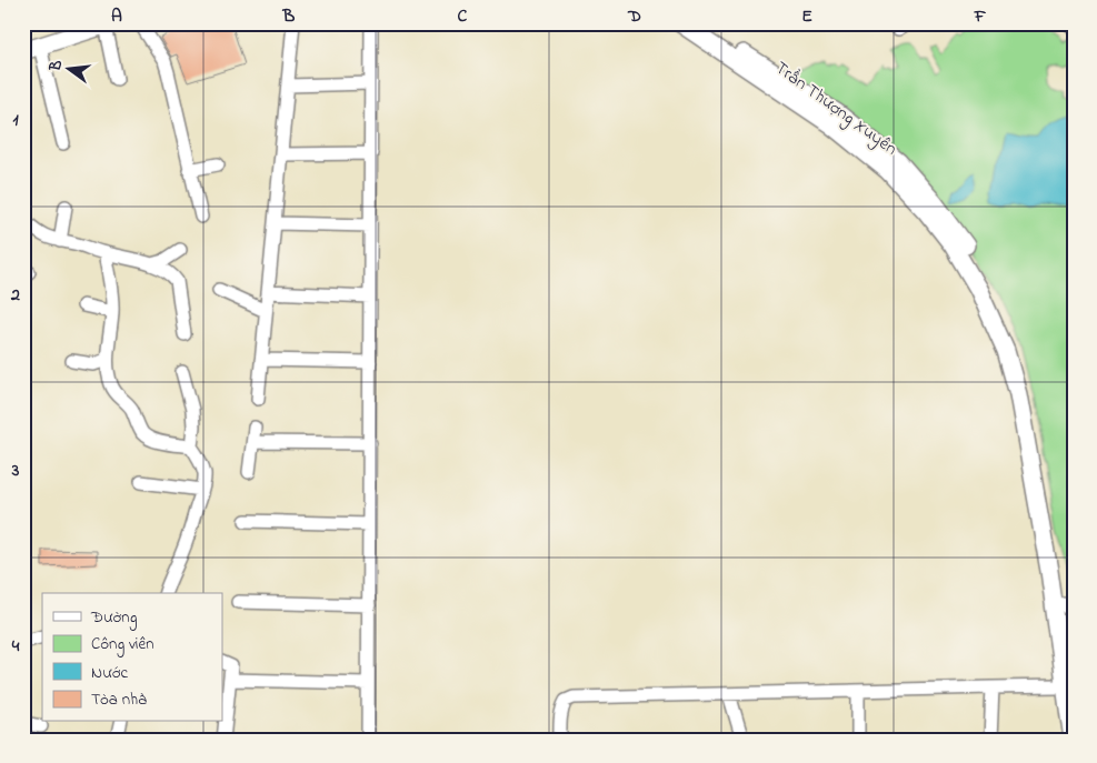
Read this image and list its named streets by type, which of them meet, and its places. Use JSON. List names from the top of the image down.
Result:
{
  "streets": {
    "main road": ["Trần Thượng Xuyên"]
  },
  "legend": [
    "Đường",
    "Công viên",
    "Nước",
    "Tòa nhà"
  ],
  "north": "left",
  "grid": {
    "columns": [
      "A",
      "B",
      "C",
      "D",
      "E",
      "F"
    ],
    "rows": [
      "1",
      "2",
      "3",
      "4"
    ]
  }
}
